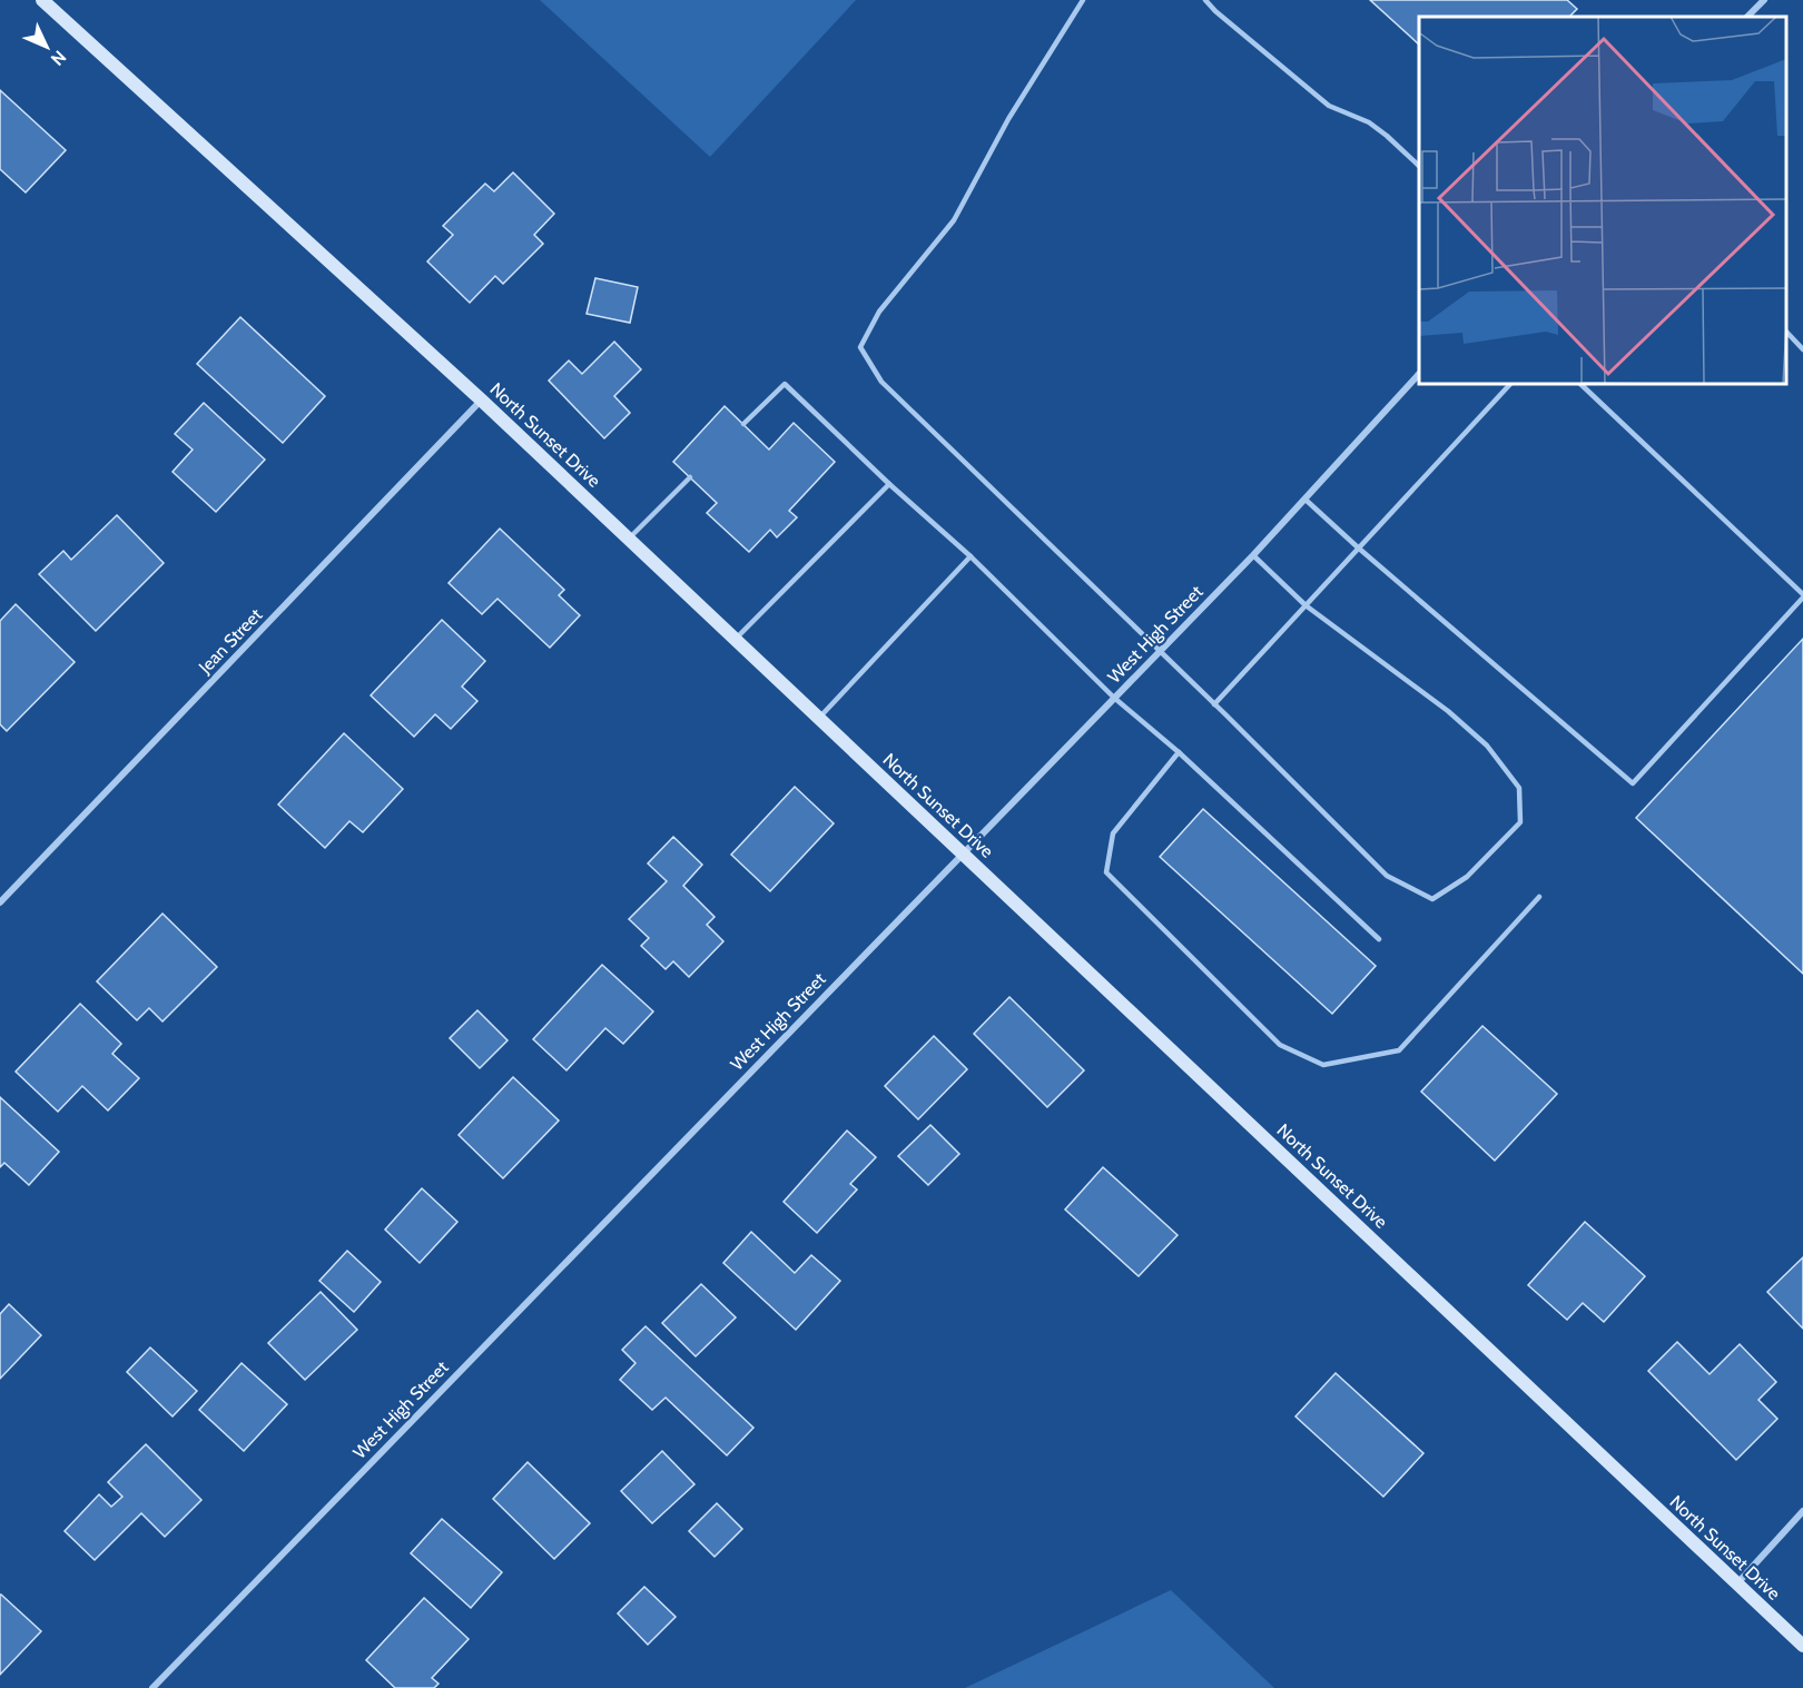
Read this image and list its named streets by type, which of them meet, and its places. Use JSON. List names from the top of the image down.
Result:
{
  "streets": {
    "main road": ["North Sunset Drive"],
    "street": ["West High Street", "Jean Street"]
  },
  "crossings": [
    ["North Sunset Drive", "West High Street"],
    ["North Sunset Drive", "Jean Street"]
  ],
  "north": "bottom right"
}
